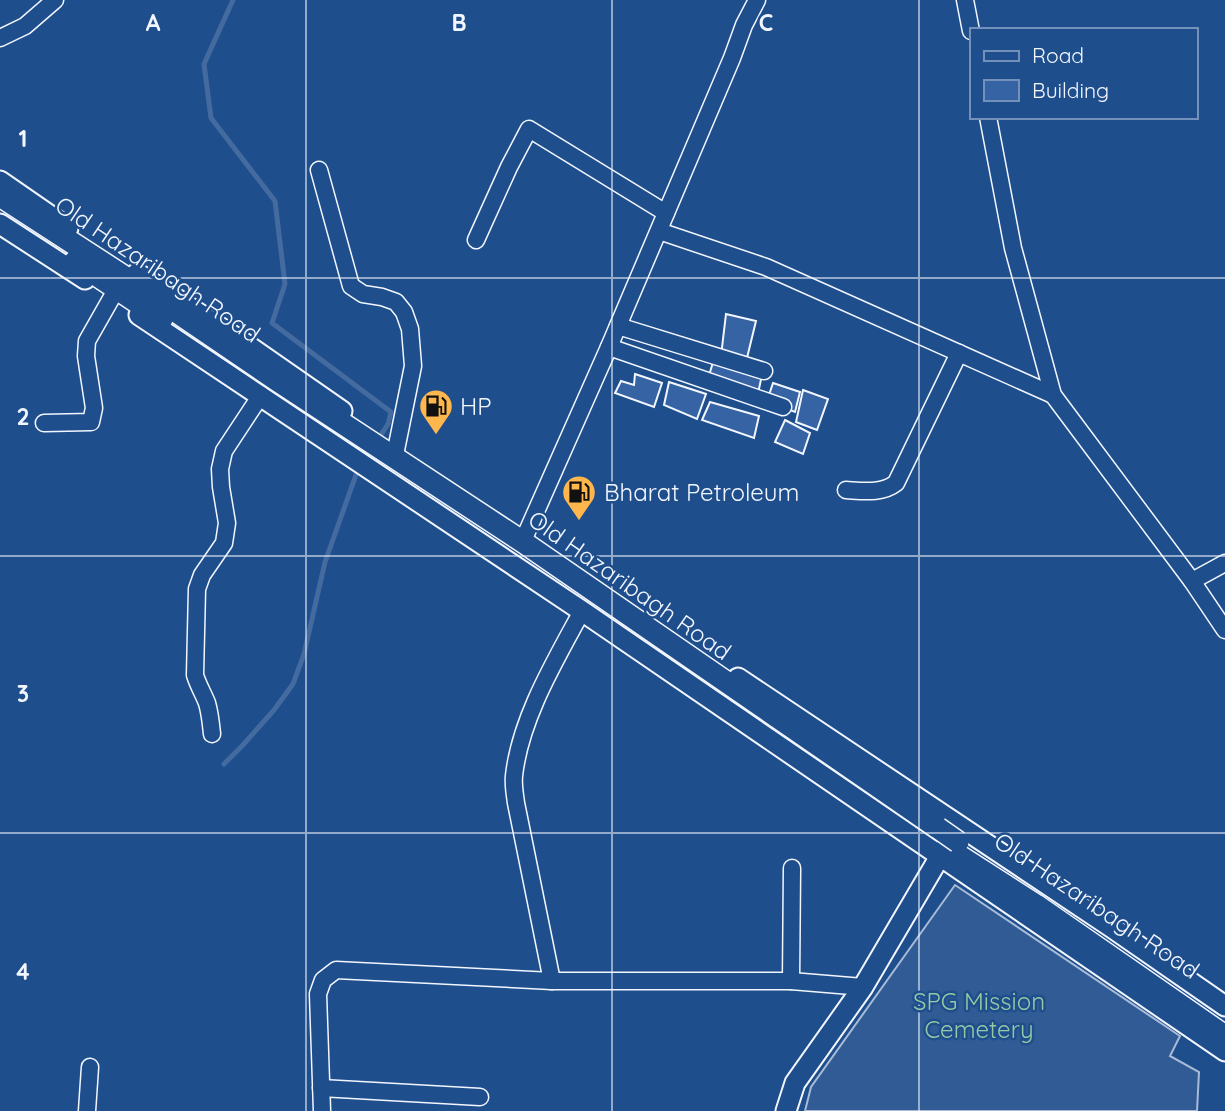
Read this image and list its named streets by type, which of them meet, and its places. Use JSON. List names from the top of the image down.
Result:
{
  "streets": {
    "main road": ["Old Hazaribagh Road"]
  },
  "parks": ["SPG Mission Cemetery"],
  "places": {
    "fuel station": ["HP", "Bharat Petroleum"]
  },
  "legend": ["Road", "Building"],
  "grid": {
    "columns": ["A", "B", "C"],
    "rows": [
      "1",
      "2",
      "3",
      "4"
    ]
  }
}
